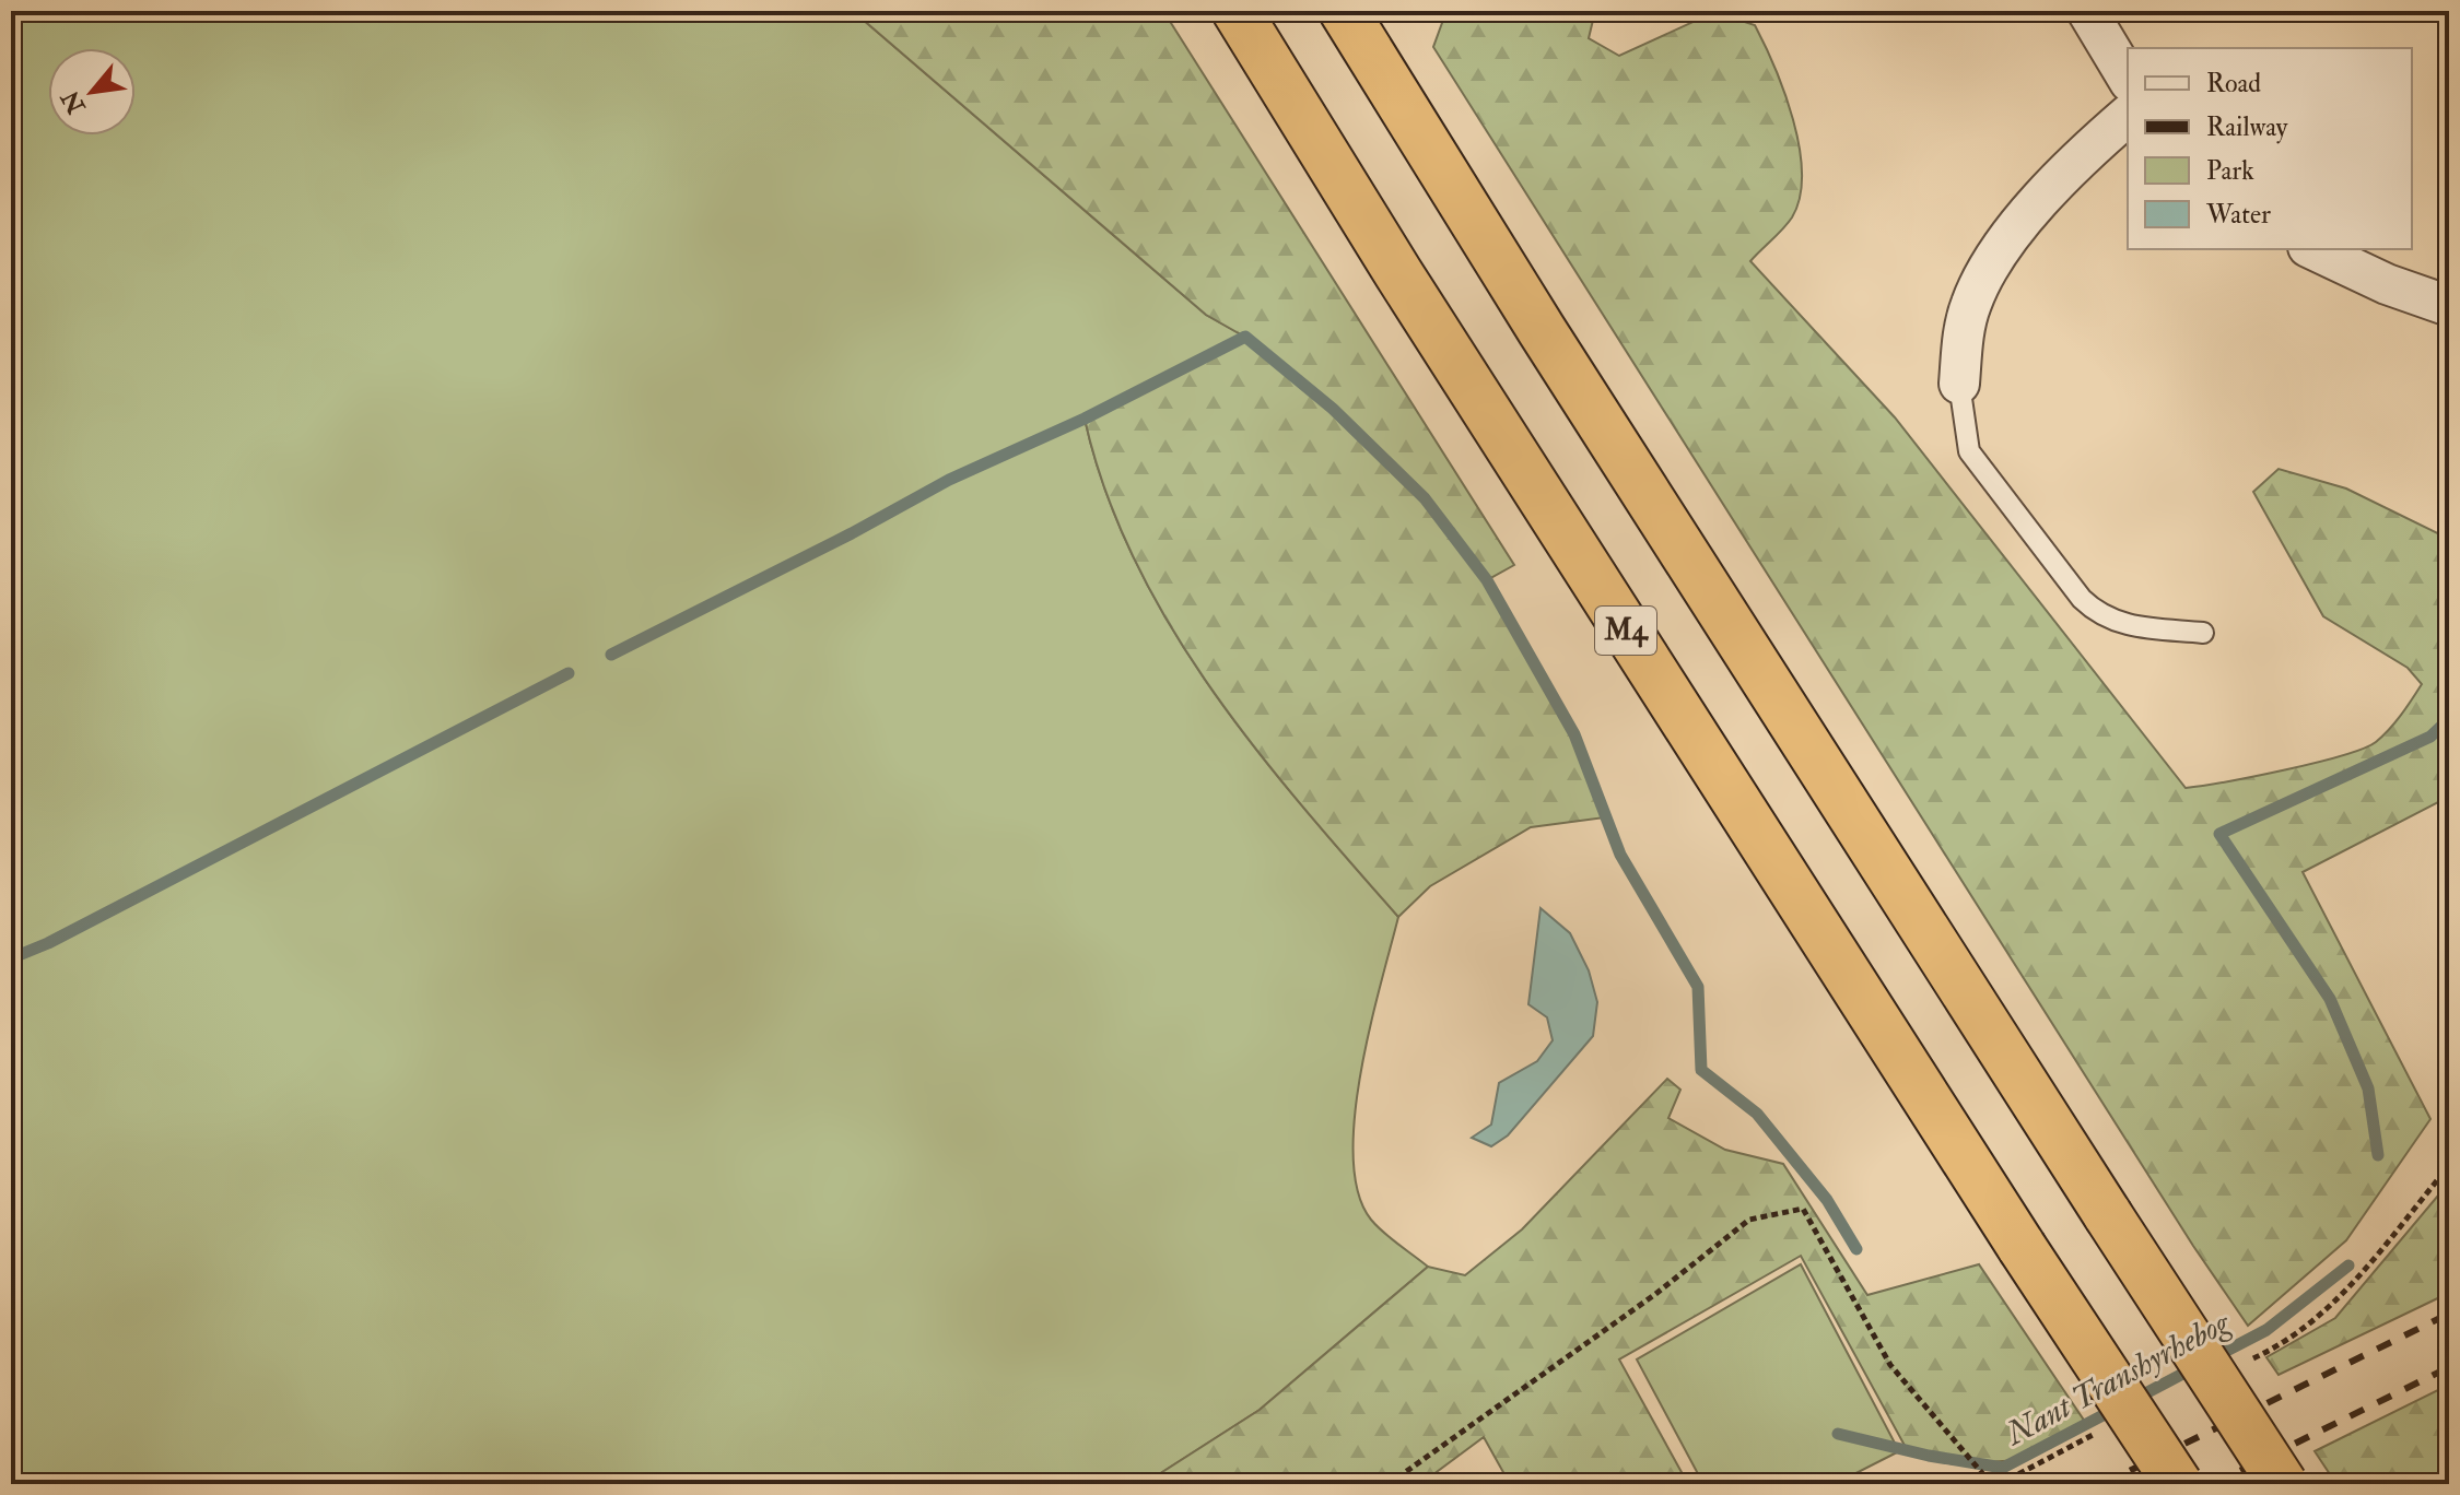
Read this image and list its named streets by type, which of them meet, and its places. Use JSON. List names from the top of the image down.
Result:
{
  "streets": {
    "highway": ["M4"]
  },
  "water": ["Nant Transhyrhebog"],
  "legend": [
    "Road",
    "Railway",
    "Park",
    "Water"
  ],
  "north": "bottom left"
}
